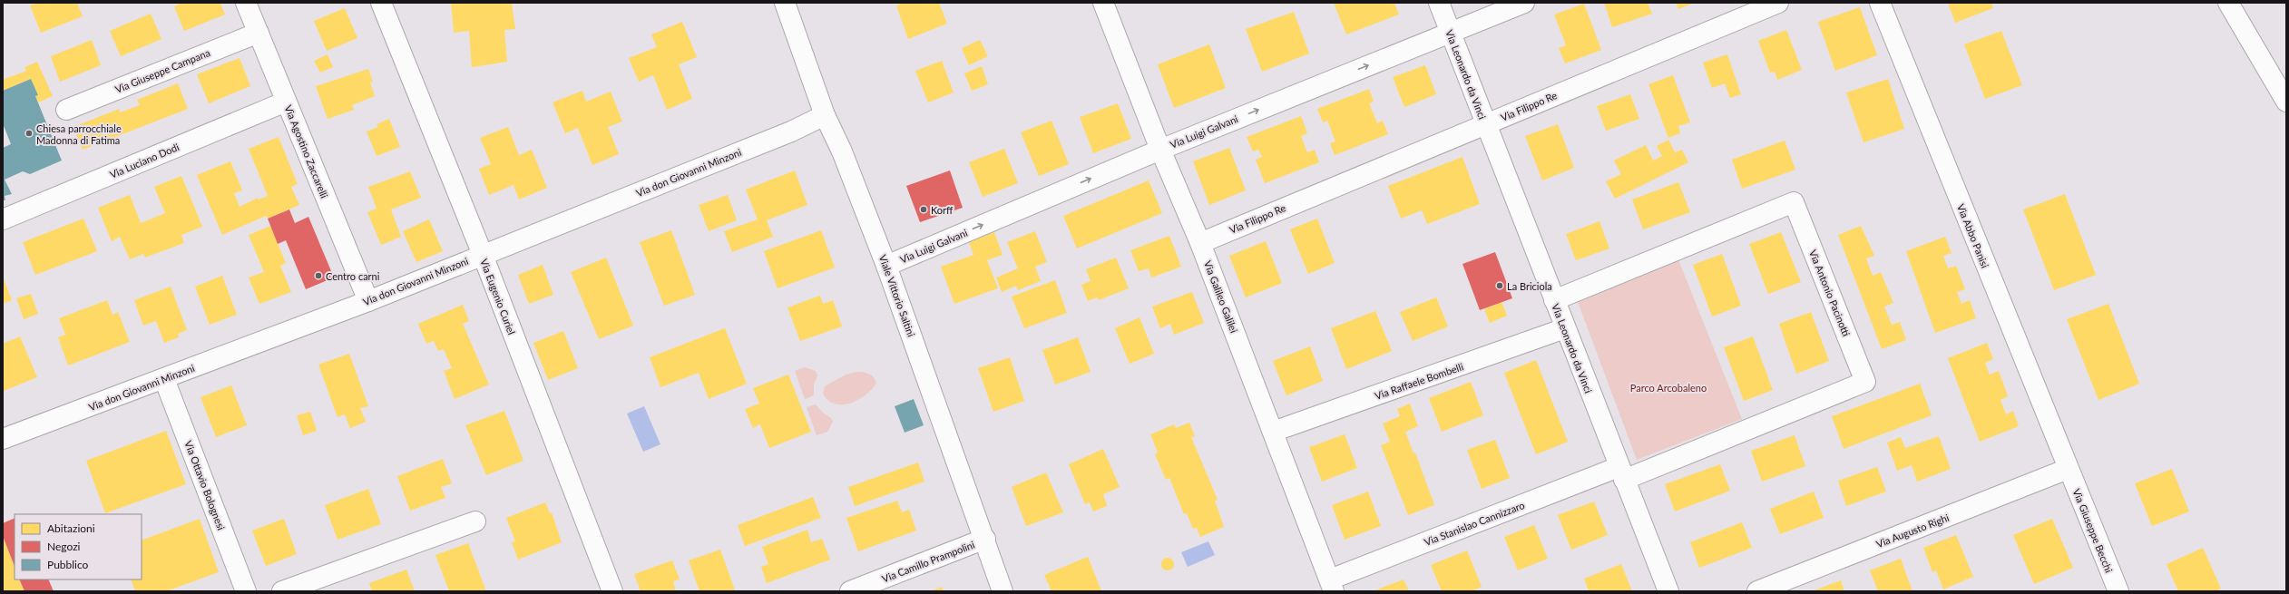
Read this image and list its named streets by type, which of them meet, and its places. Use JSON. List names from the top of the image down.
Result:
{
  "streets": {
    "street": [
      "Via Giuseppe Campana",
      "Via Leonardo da Vinci",
      "Via Filippo Re",
      "Via Luigi Galvani",
      "Via Agostino Zaccarelli",
      "Via Luciano Dodi",
      "Via don Giovanni Minzoni",
      "Via Abbo Panisi",
      "Via Antonio Pacinotti",
      "Viale Vittorio Saltini",
      "Via Eugenio Curiel",
      "Via Galileo Galilei",
      "Via Raffaele Bombelli",
      "Via Ottavio Bolognesi",
      "Via Stanislao Cannizzaro",
      "Via Augusto Righi",
      "Via Giuseppe Becchi",
      "Via Camillo Prampolini"
    ]
  },
  "crossings": [
    ["Via Giuseppe Campana", "Via Agostino Zaccarelli"],
    ["Via Leonardo da Vinci", "Via Filippo Re"],
    ["Via Leonardo da Vinci", "Via Luigi Galvani"],
    ["Via Leonardo da Vinci", "Via Antonio Pacinotti"],
    ["Via Leonardo da Vinci", "Via Raffaele Bombelli"],
    ["Via Leonardo da Vinci", "Via Stanislao Cannizzaro"],
    ["Via Filippo Re", "Via Galileo Galilei"],
    ["Via Luigi Galvani", "Viale Vittorio Saltini"],
    ["Via Luigi Galvani", "Via Galileo Galilei"],
    ["Via Agostino Zaccarelli", "Via Luciano Dodi"],
    ["Via Agostino Zaccarelli", "Via don Giovanni Minzoni"],
    ["Via don Giovanni Minzoni", "Viale Vittorio Saltini"],
    ["Via don Giovanni Minzoni", "Via Eugenio Curiel"],
    ["Via don Giovanni Minzoni", "Via Ottavio Bolognesi"],
    ["Via Abbo Panisi", "Via Augusto Righi"],
    ["Via Abbo Panisi", "Via Giuseppe Becchi"],
    ["Via Antonio Pacinotti", "Via Stanislao Cannizzaro"],
    ["Viale Vittorio Saltini", "Via Camillo Prampolini"],
    ["Via Galileo Galilei", "Via Raffaele Bombelli"],
    ["Via Galileo Galilei", "Via Stanislao Cannizzaro"],
    ["Via Augusto Righi", "Via Giuseppe Becchi"]
  ],
  "one_way": ["Via Luigi Galvani"],
  "parks": ["Parco Arcobaleno"],
  "places": [
    "Chiesa parrocchiale Madonna di Fatima",
    "Korff",
    "Centro carni",
    "La Briciola"
  ],
  "legend": ["Abitazioni", "Negozi", "Pubblico"]
}
